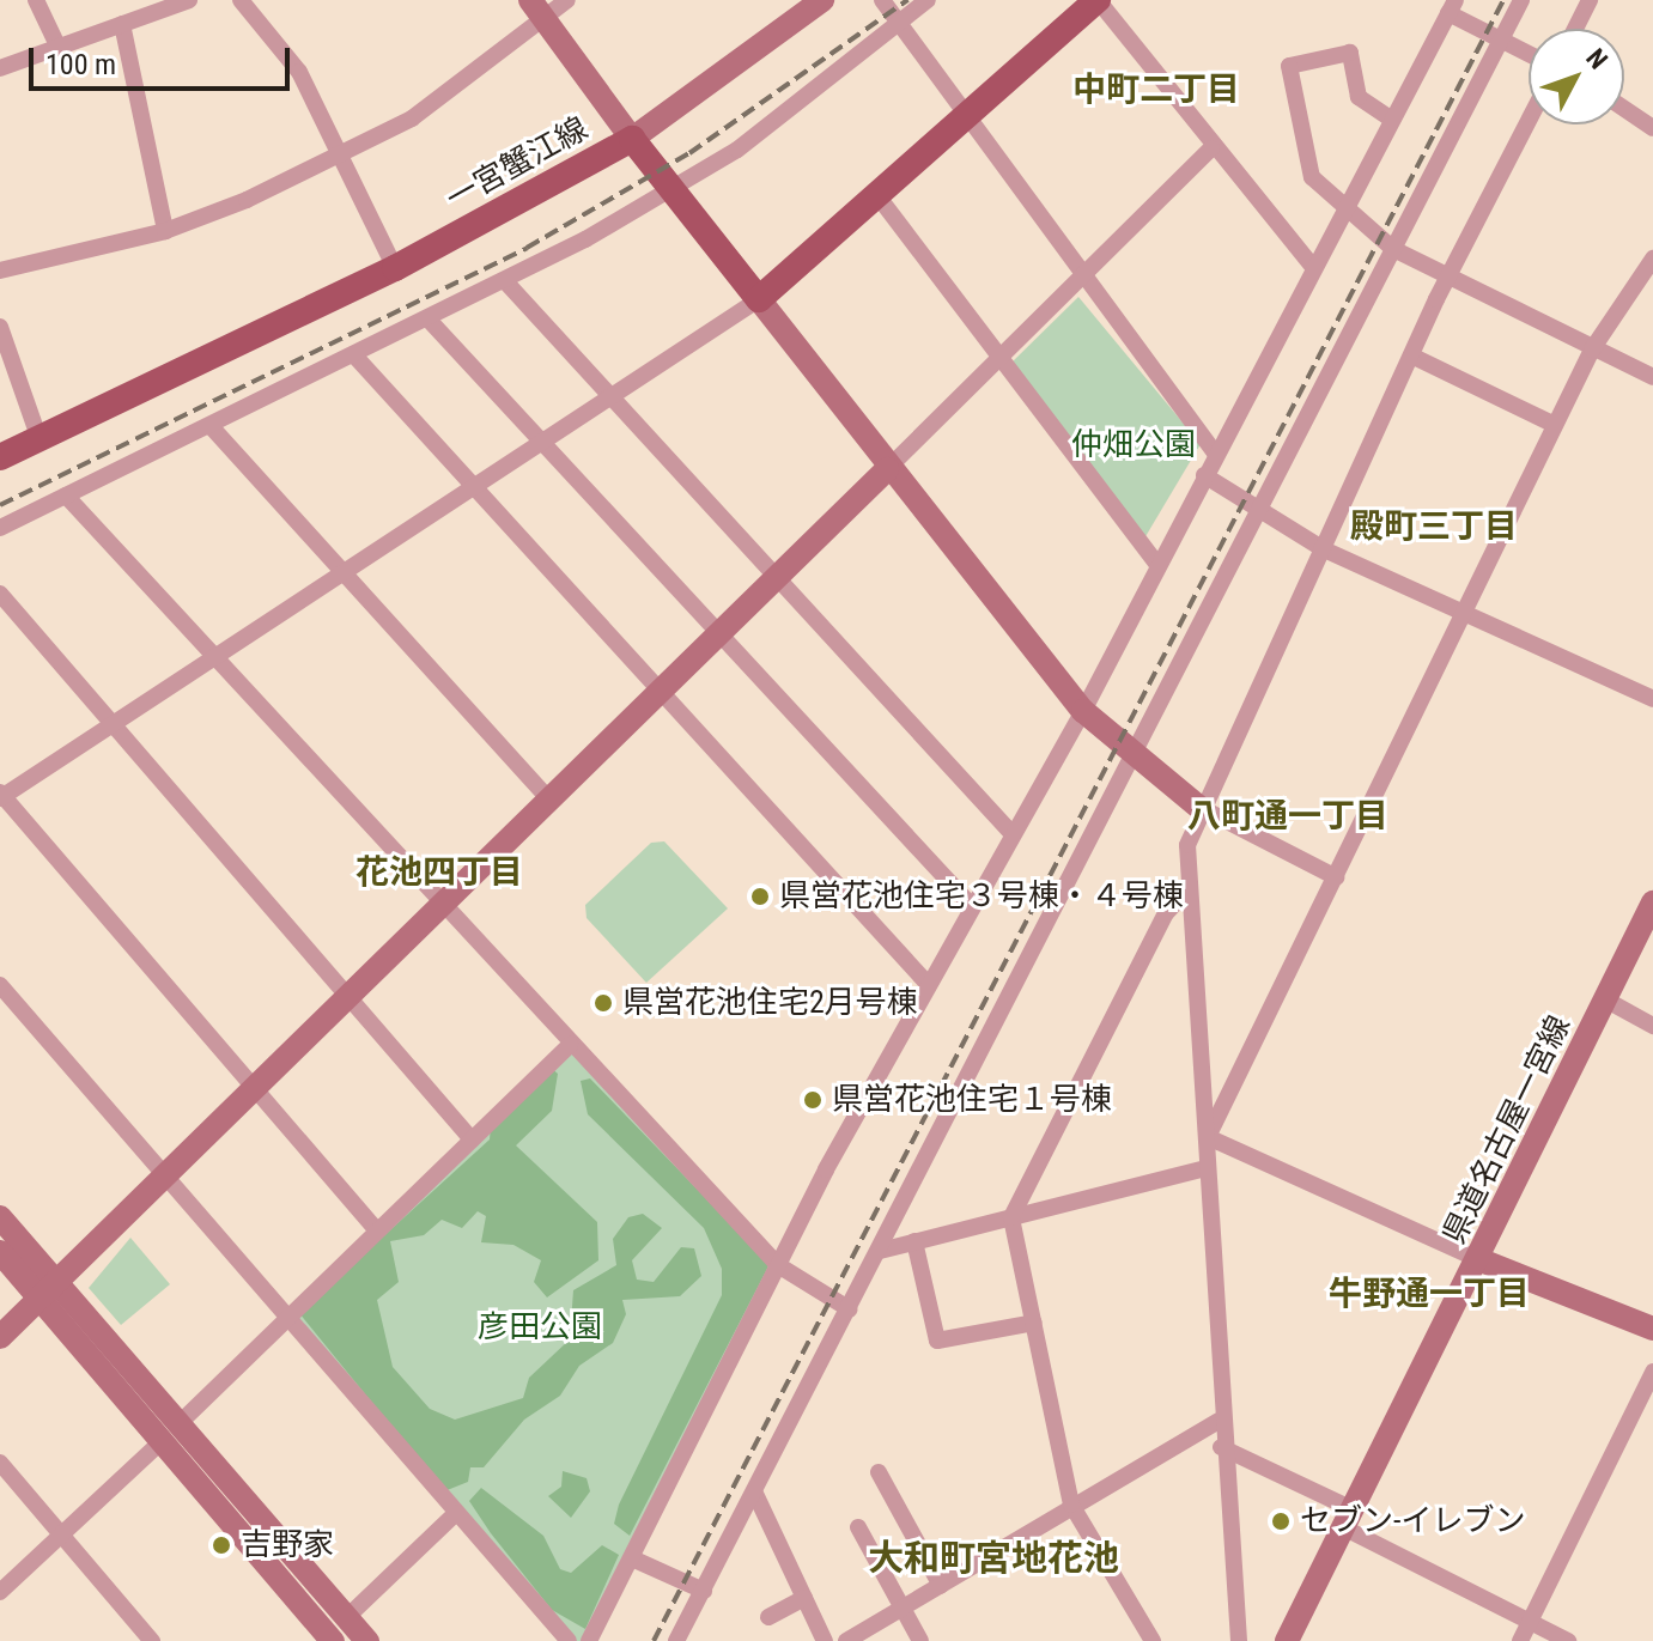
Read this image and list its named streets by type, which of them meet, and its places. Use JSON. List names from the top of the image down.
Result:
{
  "streets": {
    "main road": ["一宮蟹江線"],
    "street": ["県道名古屋一宮線"]
  },
  "districts": [
    "中町二丁目",
    "殿町三丁目",
    "八町通一丁目",
    "花池四丁目",
    "牛野通一丁目",
    "大和町宮地花池"
  ],
  "parks": ["仲畑公園", "彦田公園"],
  "places": [
    "県営花池住宅３号棟・４号棟",
    "県営花池住宅2月号棟",
    "県営花池住宅１号棟",
    "セブン-イレブン",
    "吉野家"
  ],
  "scale_bar": "100 m",
  "north": "top right"
}
